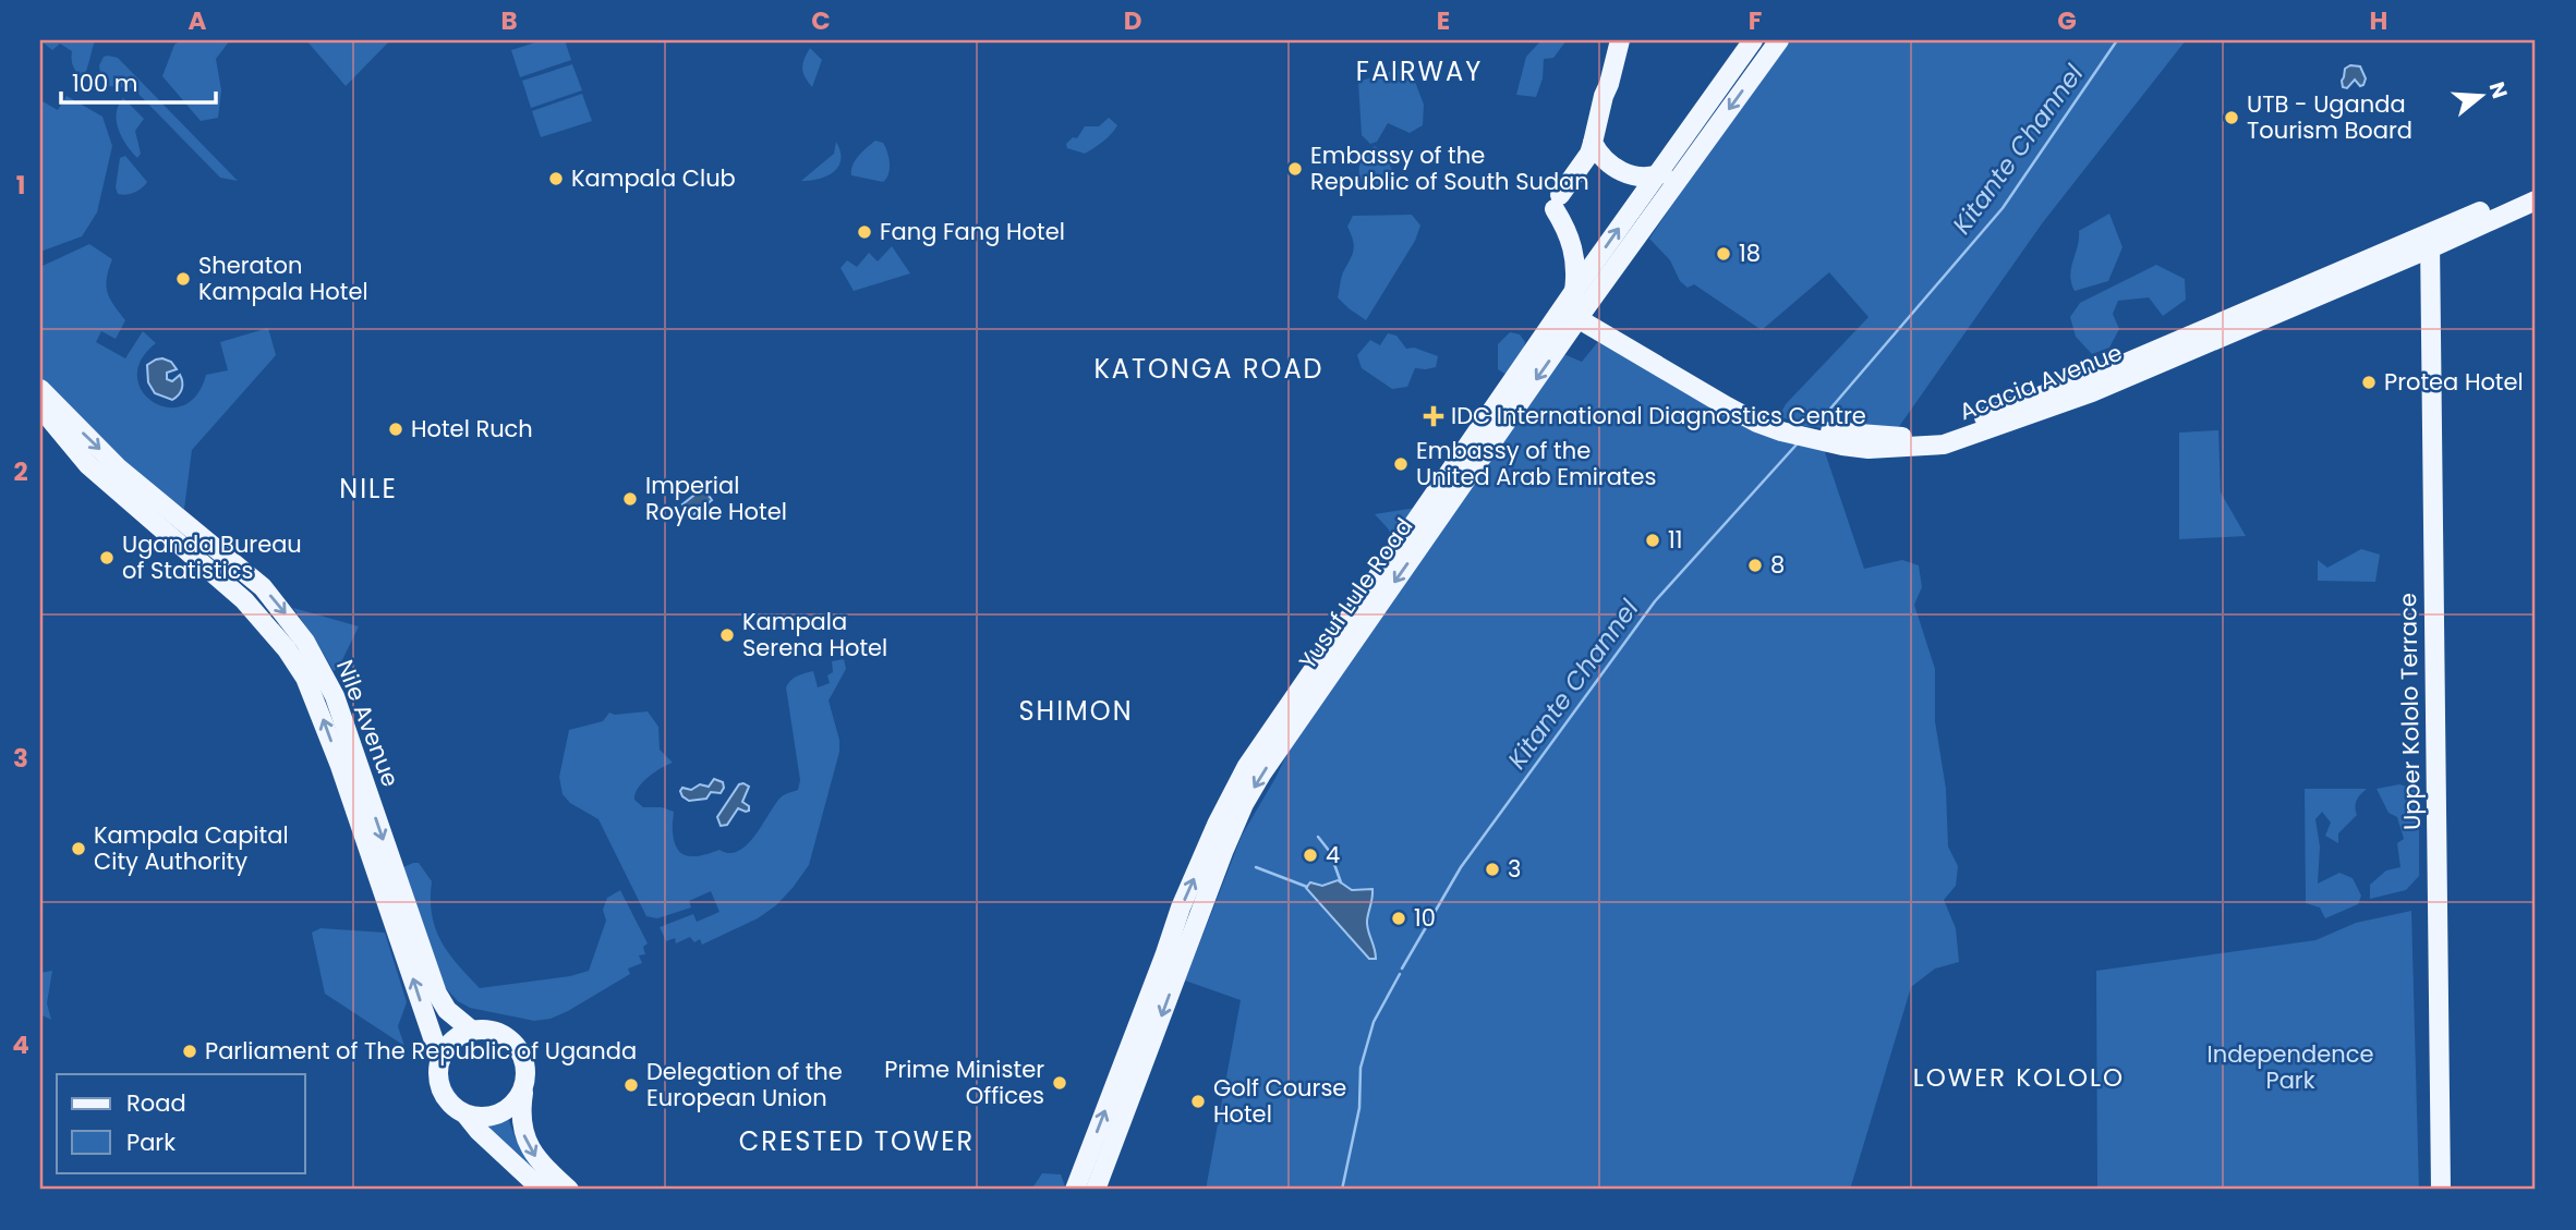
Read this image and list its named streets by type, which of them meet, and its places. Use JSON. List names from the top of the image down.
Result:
{
  "streets": {
    "main road": [
      "Acacia Avenue",
      "Yusuf Lule Road",
      "Upper Kololo Terrace",
      "Nile Avenue"
    ]
  },
  "crossings": [
    ["Acacia Avenue", "Yusuf Lule Road"],
    ["Acacia Avenue", "Upper Kololo Terrace"]
  ],
  "districts": [
    "FAIRWAY",
    "KATONGA ROAD",
    "NILE",
    "SHIMON",
    "LOWER KOLOLO",
    "CRESTED TOWER"
  ],
  "water": ["Kitante Channel"],
  "parks": ["Independence Park"],
  "places": {
    "other": [
      "UTB - Uganda Tourism Board",
      "Embassy of the Republic of South Sudan",
      "Kampala Club",
      "Fang Fang Hotel",
      "18",
      "Sheraton Kampala Hotel",
      "Protea Hotel",
      "Hotel Ruch",
      "Embassy of the United Arab Emirates",
      "Imperial Royale Hotel",
      "11",
      "Uganda Bureau of Statistics",
      "8",
      "Kampala Serena Hotel",
      "Kampala Capital City Authority",
      "4",
      "3",
      "10",
      "Parliament of The Republic of Uganda",
      "Prime Minister Offices",
      "Delegation of the European Union",
      "Golf Course Hotel"
    ],
    "health": ["IDC International Diagnostics Centre"]
  },
  "legend": ["Road", "Park"],
  "scale_bar": "100 m",
  "north": "right",
  "grid": {
    "columns": [
      "A",
      "B",
      "C",
      "D",
      "E",
      "F",
      "G",
      "H"
    ],
    "rows": [
      "1",
      "2",
      "3",
      "4"
    ]
  }
}
